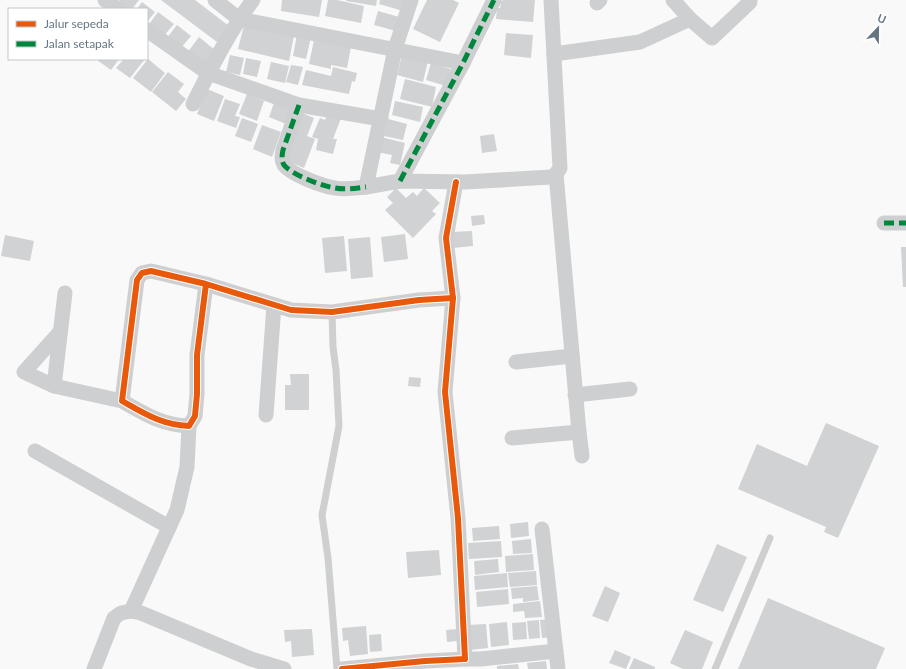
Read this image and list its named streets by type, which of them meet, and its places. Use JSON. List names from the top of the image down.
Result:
{
  "legend": ["Jalur sepeda", "Jalan setapak"],
  "north": "top"
}
